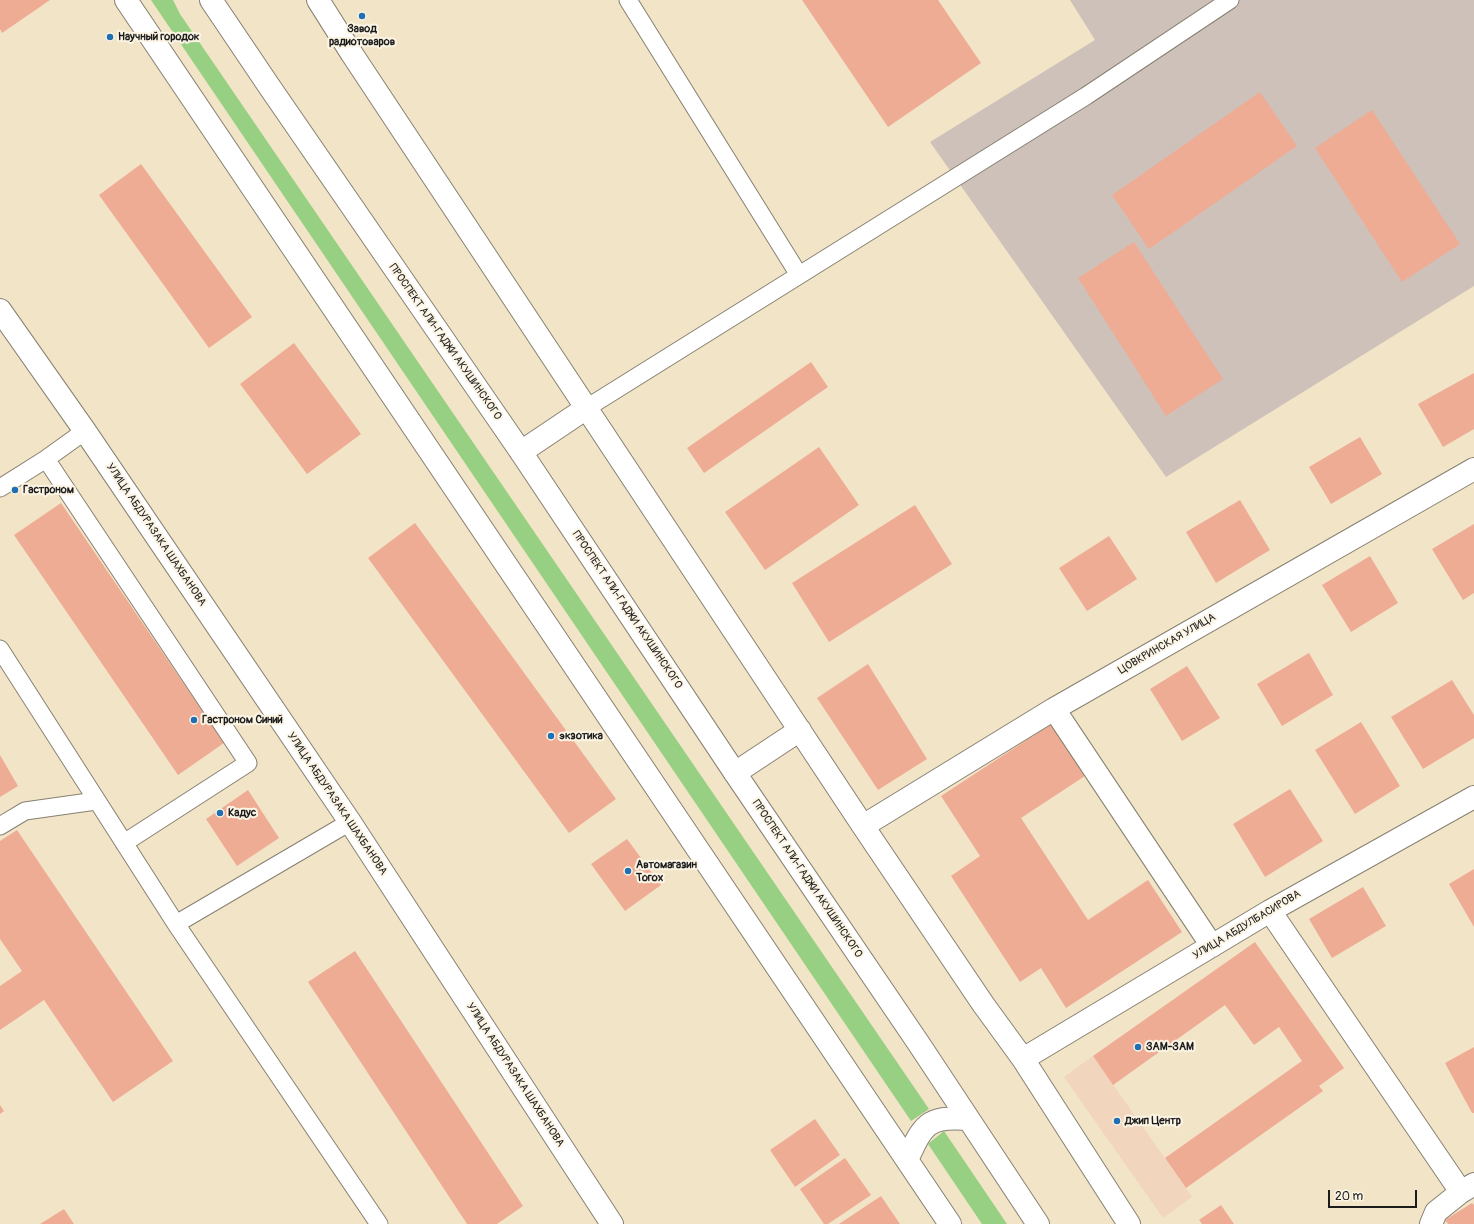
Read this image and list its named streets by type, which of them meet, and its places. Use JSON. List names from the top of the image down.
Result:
{
  "streets": {
    "main road": [
      "ПРОСПЕКТ АЛИ-ГАДЖИ АКУШИНСКОГО",
      "УЛИЦА АБДУРАЗАКА ШАХБАНОВА",
      "ЦОВКРИНСКАЯ УЛИЦА",
      "УЛИЦА АБДУЛБАСИРОВА"
    ]
  },
  "places": [
    "Завод радиотоваров",
    "Научный городок",
    "Гастроном",
    "Гастроном Синий",
    "экзотика",
    "Кадус",
    "Автомагазин Тогох",
    "ЗАМ-ЗАМ",
    "Джип Центр"
  ],
  "scale_bar": "20 m"
}
